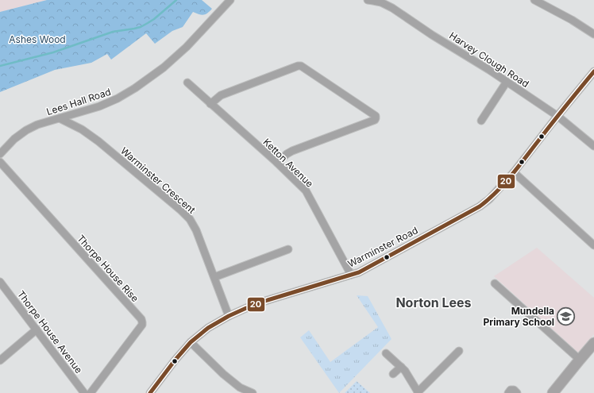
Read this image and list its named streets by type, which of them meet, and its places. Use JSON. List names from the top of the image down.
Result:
{
  "streets": {
    "street": [
      "Harvey Clough Road",
      "Lees Hall Road",
      "Ketton Avenue",
      "Warminster Crescent",
      "Warminster Road",
      "Thorpe House Rise",
      "Thorpe House Avenue"
    ]
  },
  "crossings": [
    ["Harvey Clough Road", "Warminster Road"],
    ["Lees Hall Road", "Warminster Crescent"],
    ["Ketton Avenue", "Warminster Road"],
    ["Warminster Crescent", "Warminster Road"]
  ],
  "districts": ["Norton Lees"],
  "parks": ["Ashes Wood"],
  "places": {
    "school or university": ["Mundella Primary School"]
  },
  "lines": ["transit line 20"]
}
